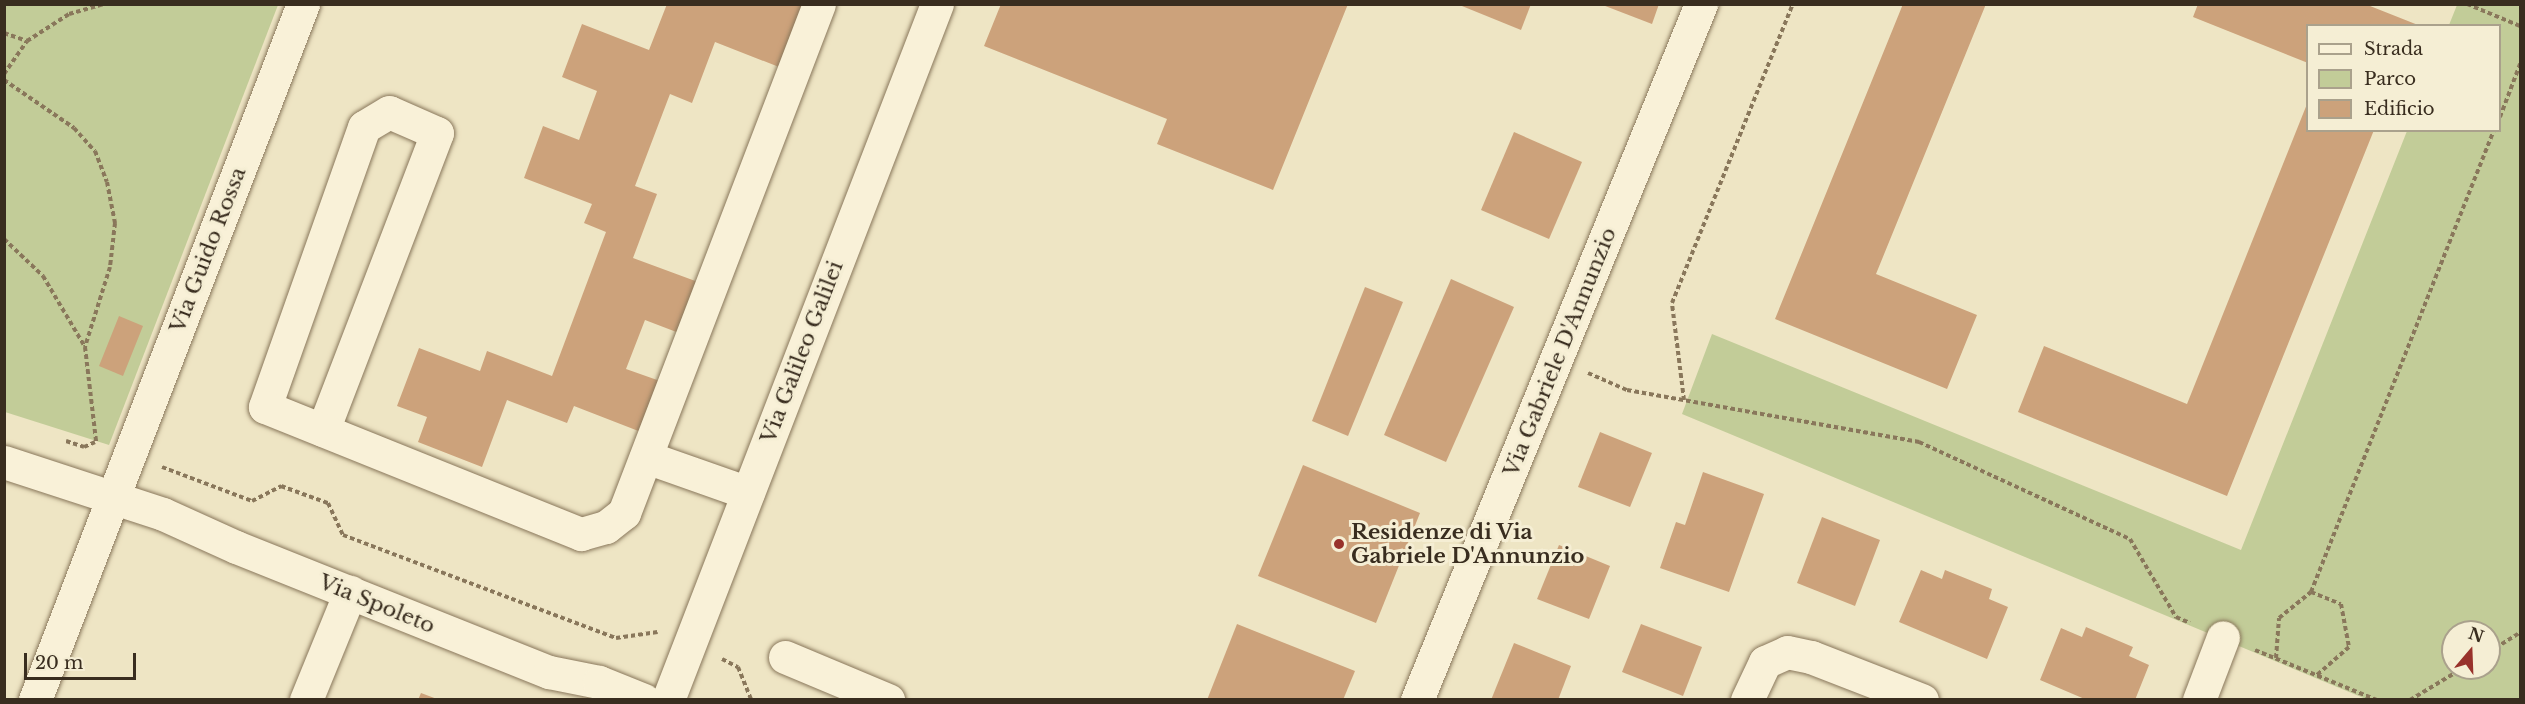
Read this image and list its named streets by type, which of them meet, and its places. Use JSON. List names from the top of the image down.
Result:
{
  "streets": {
    "street": [
      "Via Guido Rossa",
      "Via Galileo Galilei",
      "Via Gabriele D'Annunzio",
      "Via Spoleto"
    ]
  },
  "crossings": [
    ["Via Guido Rossa", "Via Spoleto"]
  ],
  "places": ["Residenze di Via Gabriele D'Annunzio"],
  "legend": ["Strada", "Parco", "Edificio"],
  "scale_bar": "20 m",
  "north": "top"
}
